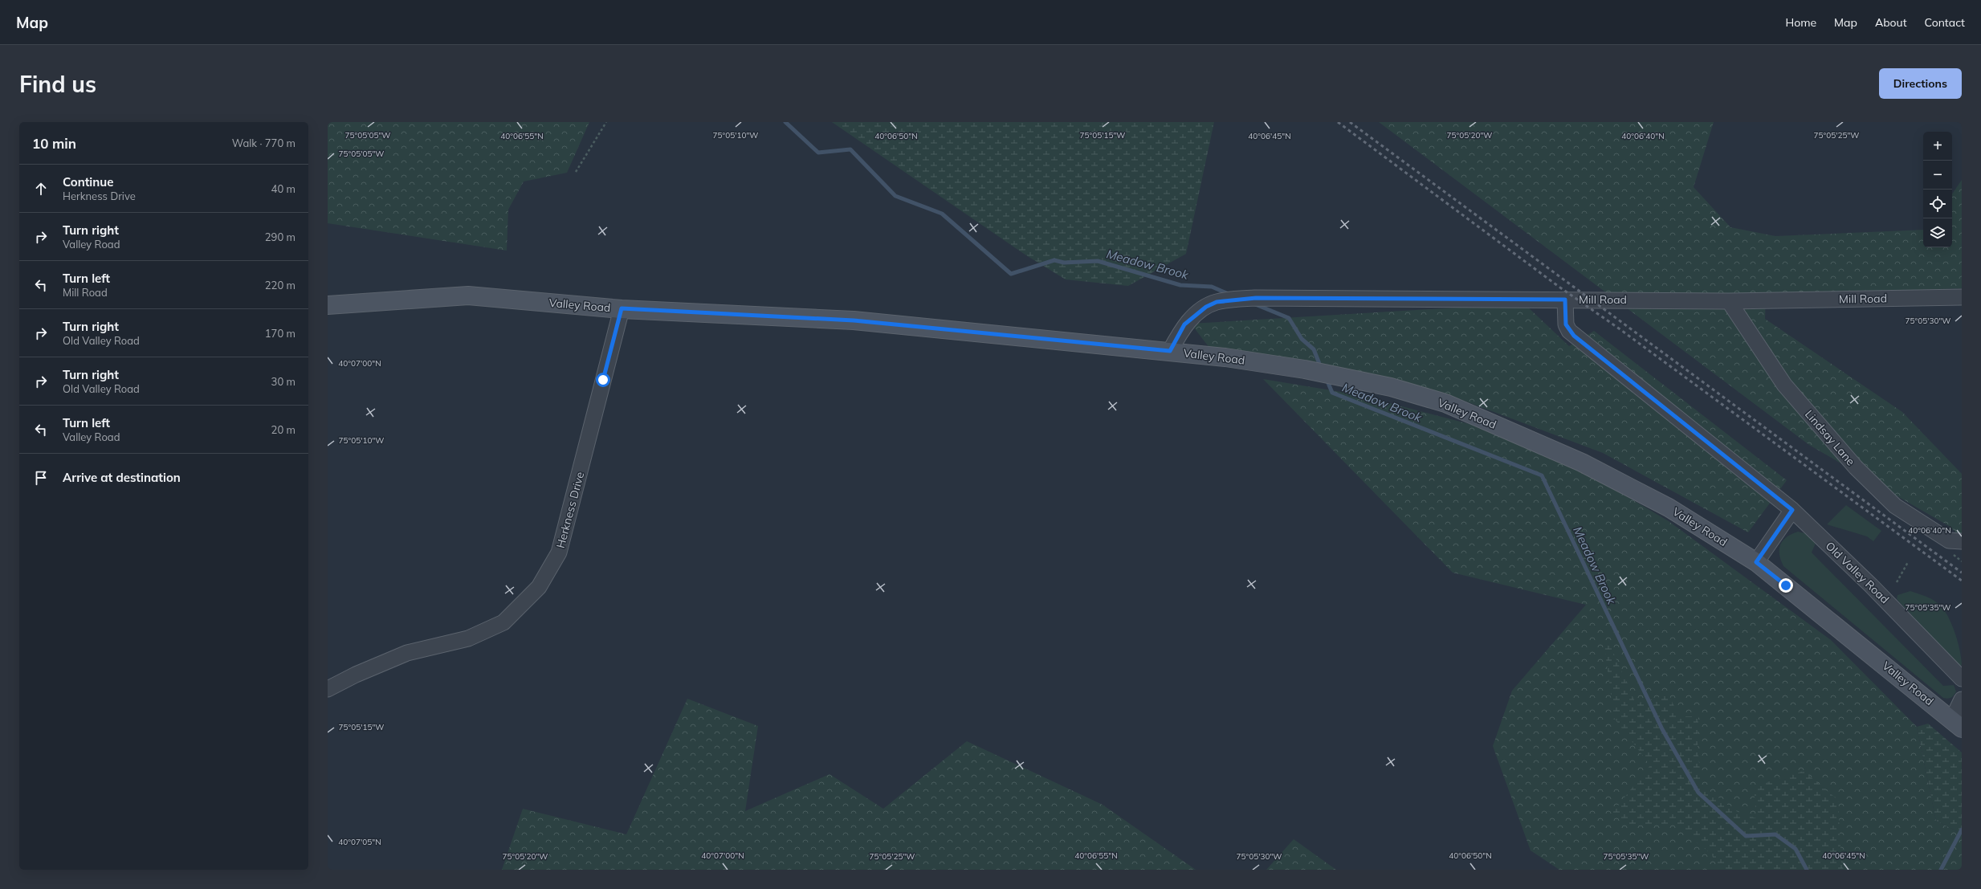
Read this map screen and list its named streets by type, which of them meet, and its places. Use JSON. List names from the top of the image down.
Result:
{
  "streets": {
    "main road": ["Valley Road"],
    "street": [
      "Mill Road",
      "Lindsay Lane",
      "Herkness Drive",
      "Old Valley Road"
    ]
  },
  "crossings": [
    ["Mill Road", "Valley Road"],
    ["Mill Road", "Lindsay Lane"],
    ["Mill Road", "Old Valley Road"],
    ["Valley Road", "Herkness Drive"]
  ],
  "water": ["Meadow Brook"],
  "page": {
    "header": "Map",
    "nav": [
      "Home",
      "Map",
      "About",
      "Contact"
    ],
    "buttons": "Directions",
    "title": "Find us",
    "heading": ["10 min", "Walk · 770 m"],
    "map_buttons": ["+", "−"],
    "list": [
      ["Continue", "Herkness Drive", "40 m"],
      ["Turn right", "Valley Road", "290 m"],
      ["Turn left", "Mill Road", "220 m"],
      ["Turn right", "Old Valley Road", "170 m"],
      ["Turn right", "Old Valley Road", "30 m"],
      ["Turn left", "Valley Road", "20 m"],
      "Arrive at destination"
    ]
  },
  "coordinates": [
    "75°05'05\"W",
    "75°05'10\"W",
    "75°05'15\"W",
    "75°05'25\"W",
    "75°05'20\"W",
    "40°06'55\"N",
    "40°06'50\"N",
    "40°06'45\"N",
    "40°06'40\"N",
    "75°05'30\"W",
    "40°07'00\"N",
    "75°05'35\"W",
    "40°07'05\"N"
  ]
}
